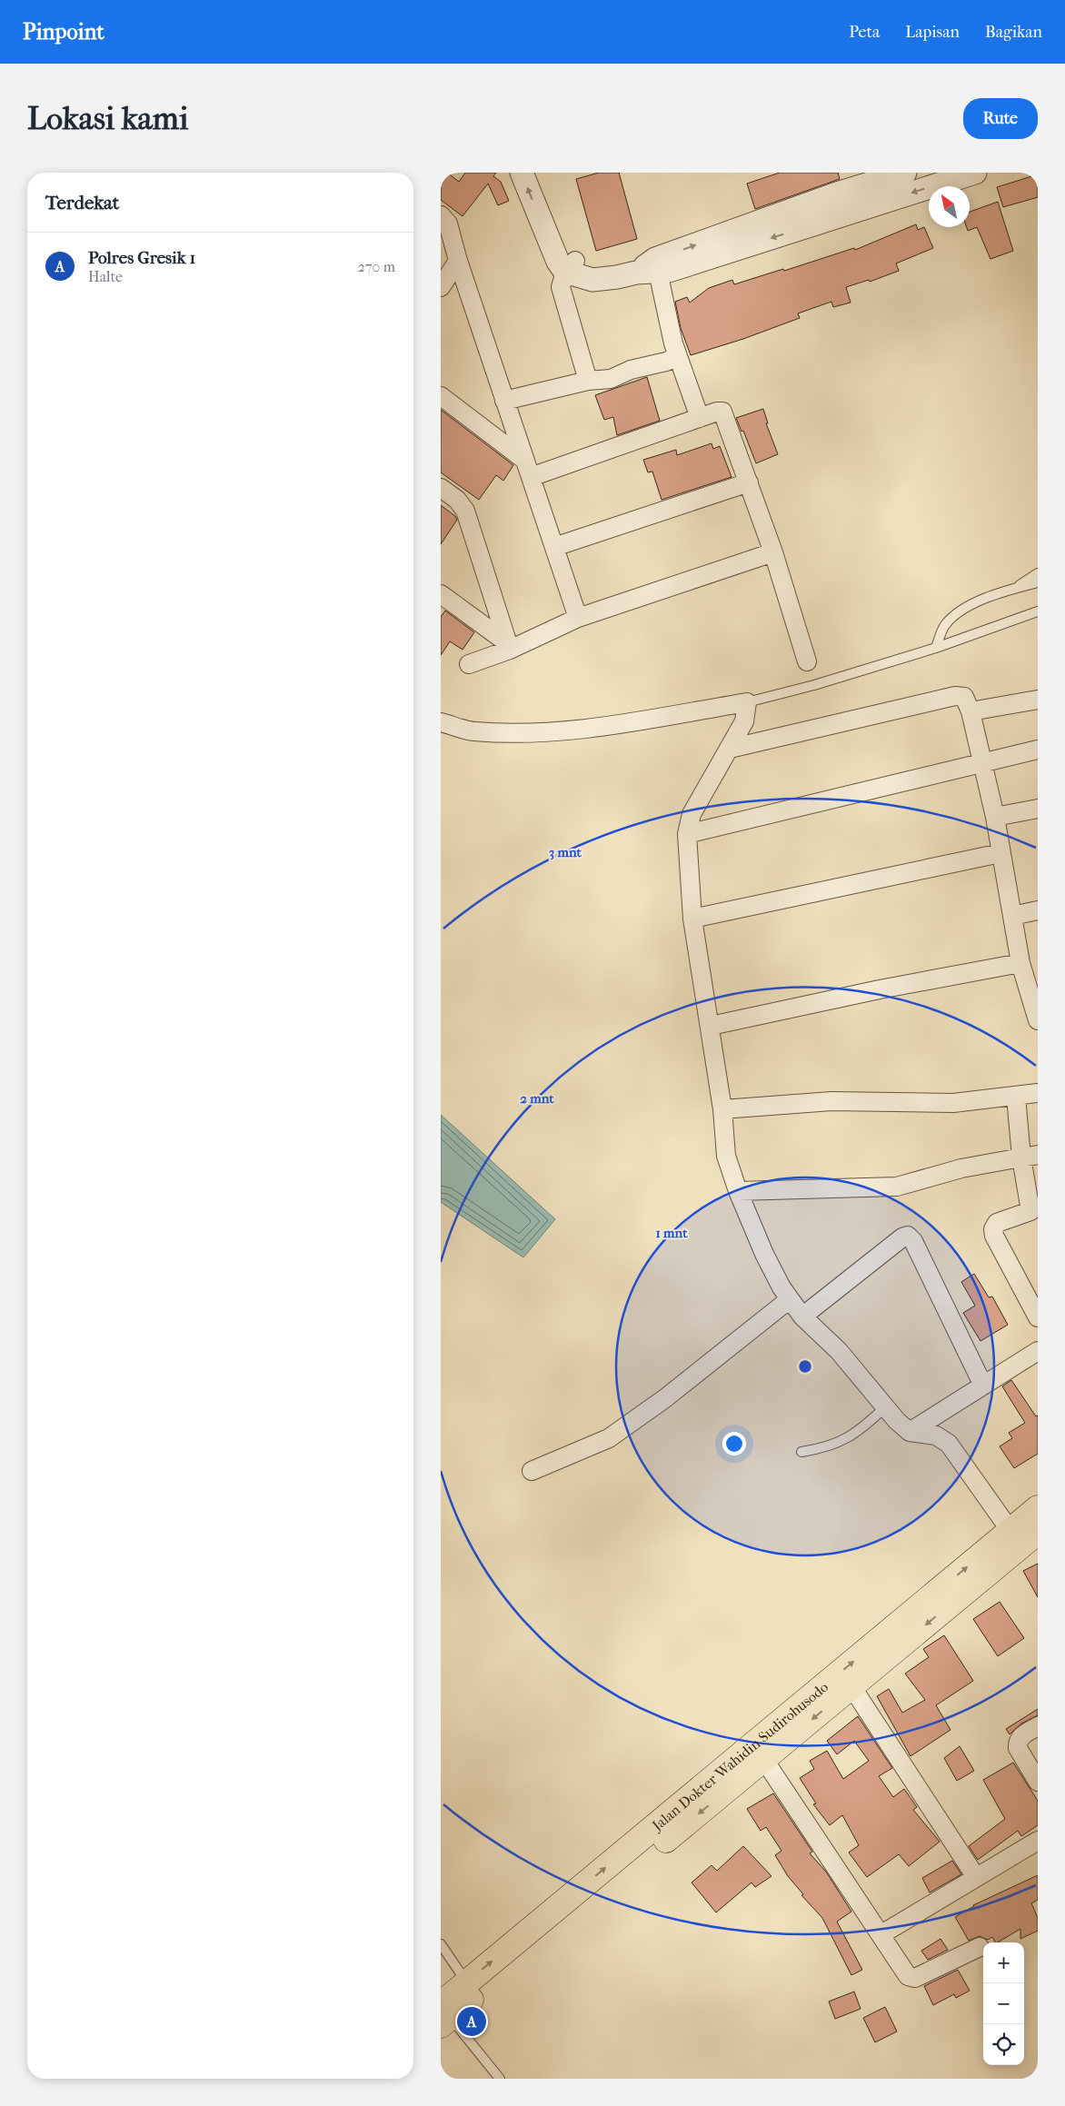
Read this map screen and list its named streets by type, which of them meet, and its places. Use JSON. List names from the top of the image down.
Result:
{
  "streets": {
    "highway": ["Jalan Dokter Wahidin Sudirohusodo"]
  },
  "north": "top left",
  "page": {
    "header": "Pinpoint",
    "nav": ["Peta", "Lapisan", "Bagikan"],
    "buttons": "Rute",
    "title": "Lokasi kami",
    "heading": "Terdekat",
    "list": [
      {
        "mark": "A",
        "name": "Polres Gresik 1",
        "note": "Halte",
        "value": "270 m"
      }
    ],
    "map_buttons": ["+", "−"],
    "pins": "A"
  },
  "rings": ["3 mnt", "2 mnt", "1 mnt"]
}
